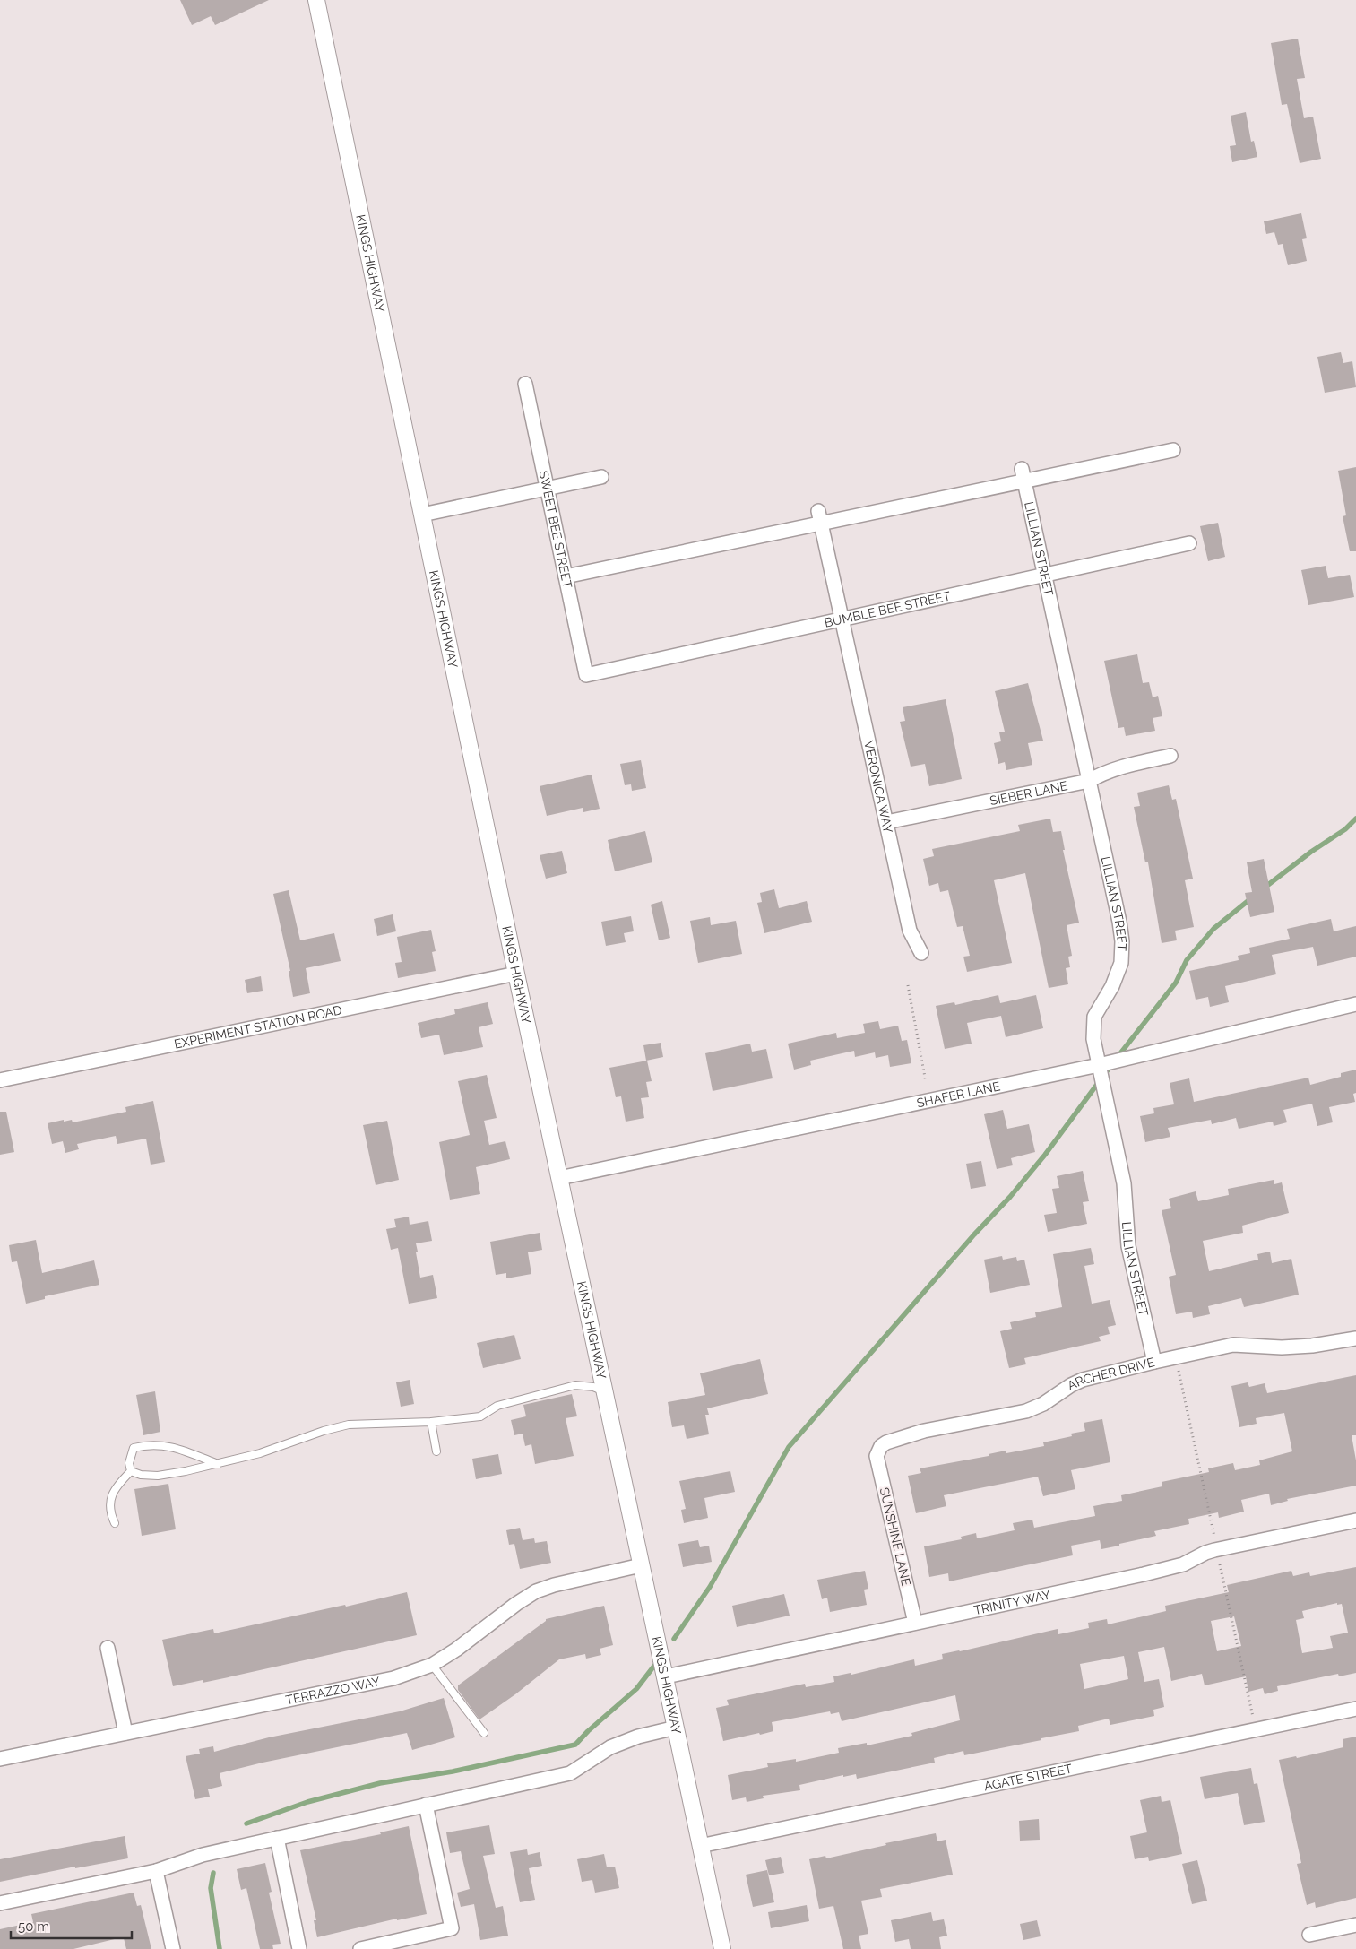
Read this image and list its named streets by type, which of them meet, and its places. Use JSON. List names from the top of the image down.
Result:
{
  "streets": {
    "street": [
      "KINGS HIGHWAY",
      "SWEET BEE STREET",
      "LILLIAN STREET",
      "BUMBLE BEE STREET",
      "VERONICA WAY",
      "SIEBER LANE",
      "EXPERIMENT STATION ROAD",
      "SHAFER LANE",
      "ARCHER DRIVE",
      "SUNSHINE LANE",
      "TRINITY WAY",
      "TERRAZZO WAY",
      "AGATE STREET"
    ]
  },
  "crossings": [
    ["KINGS HIGHWAY", "EXPERIMENT STATION ROAD"],
    ["KINGS HIGHWAY", "SHAFER LANE"],
    ["KINGS HIGHWAY", "TRINITY WAY"],
    ["KINGS HIGHWAY", "TERRAZZO WAY"],
    ["KINGS HIGHWAY", "AGATE STREET"],
    ["SWEET BEE STREET", "BUMBLE BEE STREET"],
    ["LILLIAN STREET", "BUMBLE BEE STREET"],
    ["LILLIAN STREET", "SIEBER LANE"],
    ["LILLIAN STREET", "SHAFER LANE"],
    ["LILLIAN STREET", "ARCHER DRIVE"],
    ["BUMBLE BEE STREET", "VERONICA WAY"],
    ["VERONICA WAY", "SIEBER LANE"],
    ["ARCHER DRIVE", "SUNSHINE LANE"],
    ["SUNSHINE LANE", "TRINITY WAY"]
  ],
  "scale_bar": "50 m"
}
